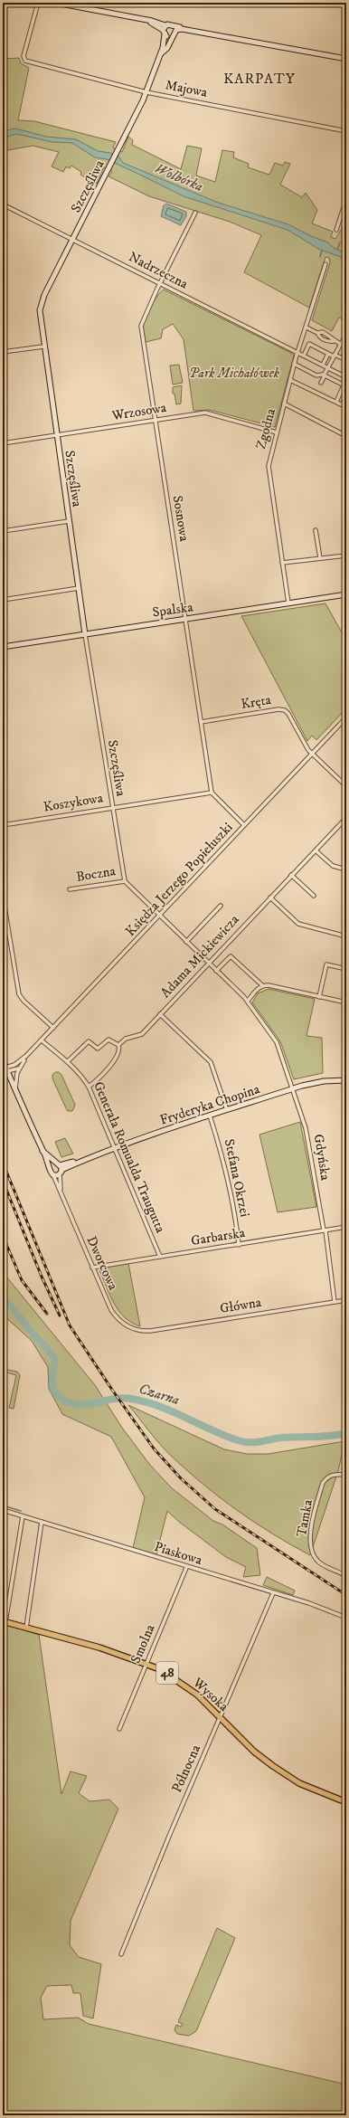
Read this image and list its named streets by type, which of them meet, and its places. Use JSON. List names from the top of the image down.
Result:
{
  "streets": {
    "main road": ["48", "Wysoka"],
    "street": [
      "Majowa",
      "Szczęśliwa",
      "Nadrzeczna",
      "Wrzosowa",
      "Zgodna",
      "Sosnowa",
      "Spalska",
      "Kręta",
      "Koszykowa",
      "Boczna",
      "Księdza Jerzego Popiełuszki",
      "Adama Mickiewicza",
      "Fryderyka Chopina",
      "Generała Romualda Traugutta",
      "Gdyńska",
      "Stefana Okrzei",
      "Garbarska",
      "Dworcowa",
      "Główna",
      "Tamka",
      "Piaskowa",
      "Smolna",
      "Północna"
    ]
  },
  "crossings": [
    ["Majowa", "Szczęśliwa"],
    ["Szczęśliwa", "Nadrzeczna"],
    ["Szczęśliwa", "Wrzosowa"],
    ["Szczęśliwa", "Spalska"],
    ["Szczęśliwa", "Koszykowa"],
    ["Szczęśliwa", "Boczna"],
    ["Nadrzeczna", "Zgodna"],
    ["Nadrzeczna", "Sosnowa"],
    ["Wrzosowa", "Zgodna"],
    ["Wrzosowa", "Sosnowa"],
    ["Zgodna", "Spalska"],
    ["Sosnowa", "Spalska"],
    ["Sosnowa", "Kręta"],
    ["Sosnowa", "Koszykowa"],
    ["Kręta", "Księdza Jerzego Popiełuszki"],
    ["Księdza Jerzego Popiełuszki", "Generała Romualda Traugutta"],
    ["Księdza Jerzego Popiełuszki", "Gdyńska"],
    ["Adama Mickiewicza", "Gdyńska"],
    ["Fryderyka Chopina", "Generała Romualda Traugutta"],
    ["Fryderyka Chopina", "Gdyńska"],
    ["Fryderyka Chopina", "Stefana Okrzei"],
    ["Fryderyka Chopina", "Dworcowa"],
    ["Generała Romualda Traugutta", "Garbarska"],
    ["Gdyńska", "Garbarska"],
    ["Gdyńska", "Główna"],
    ["Stefana Okrzei", "Garbarska"],
    ["Garbarska", "Dworcowa"],
    ["Dworcowa", "Główna"],
    ["Piaskowa", "Smolna"],
    ["Piaskowa", "Północna"],
    ["Smolna", "Wysoka"],
    ["Wysoka", "Północna"]
  ],
  "districts": ["KARPATY"],
  "water": ["Wolbórka", "Czarna"],
  "parks": ["Park Michałówek"]
}
